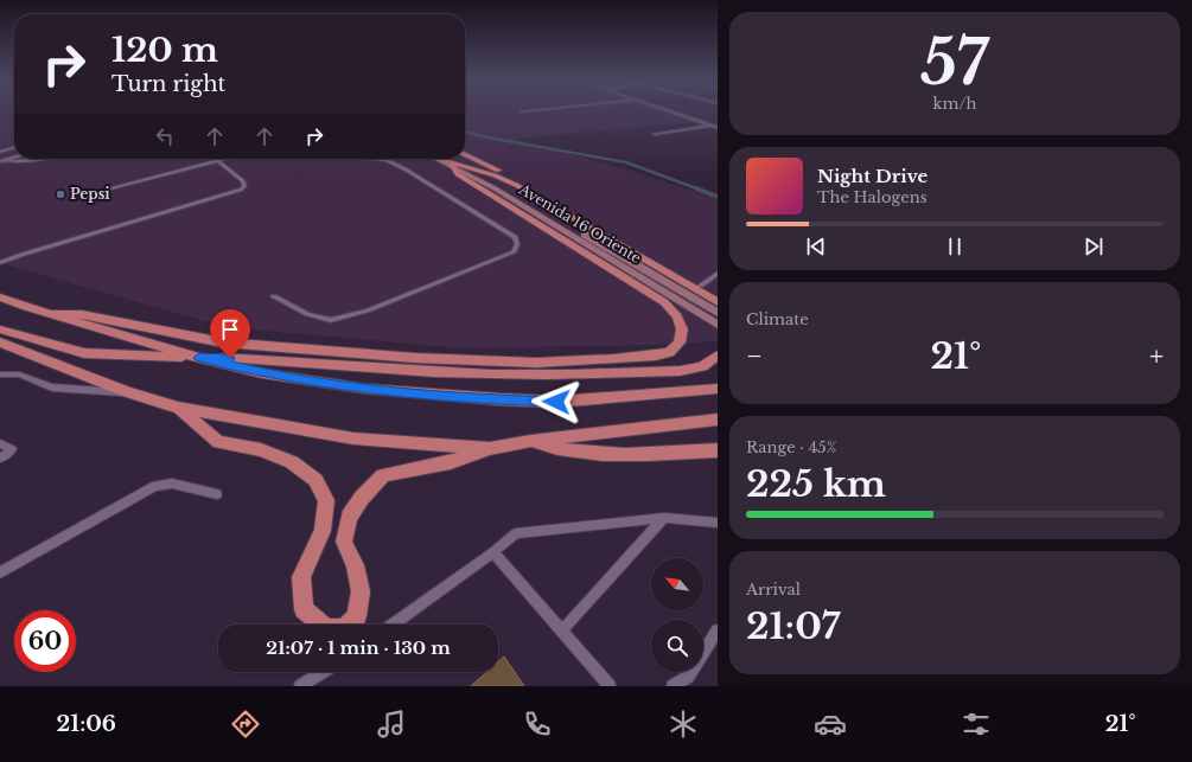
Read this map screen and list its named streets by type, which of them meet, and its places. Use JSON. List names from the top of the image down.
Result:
{
  "streets": {
    "main road": ["Avenida 16 Oriente"]
  },
  "places": ["Pepsi"],
  "north": "top left",
  "page": {
    "tile": [
      ["57", "km/h"],
      "Climate",
      ["Range · 45%", "225 km"],
      ["Arrival", "21:07"]
    ],
    "turn": ["120 m", "Turn right"],
    "song": ["Night Drive", "The Halogens"],
    "heat": ["−", "21°", "+"],
    "limit": "60",
    "trip": "21:07 · 1 min · 130 m",
    "tabs": ["21:06", "21°"]
  }
}
